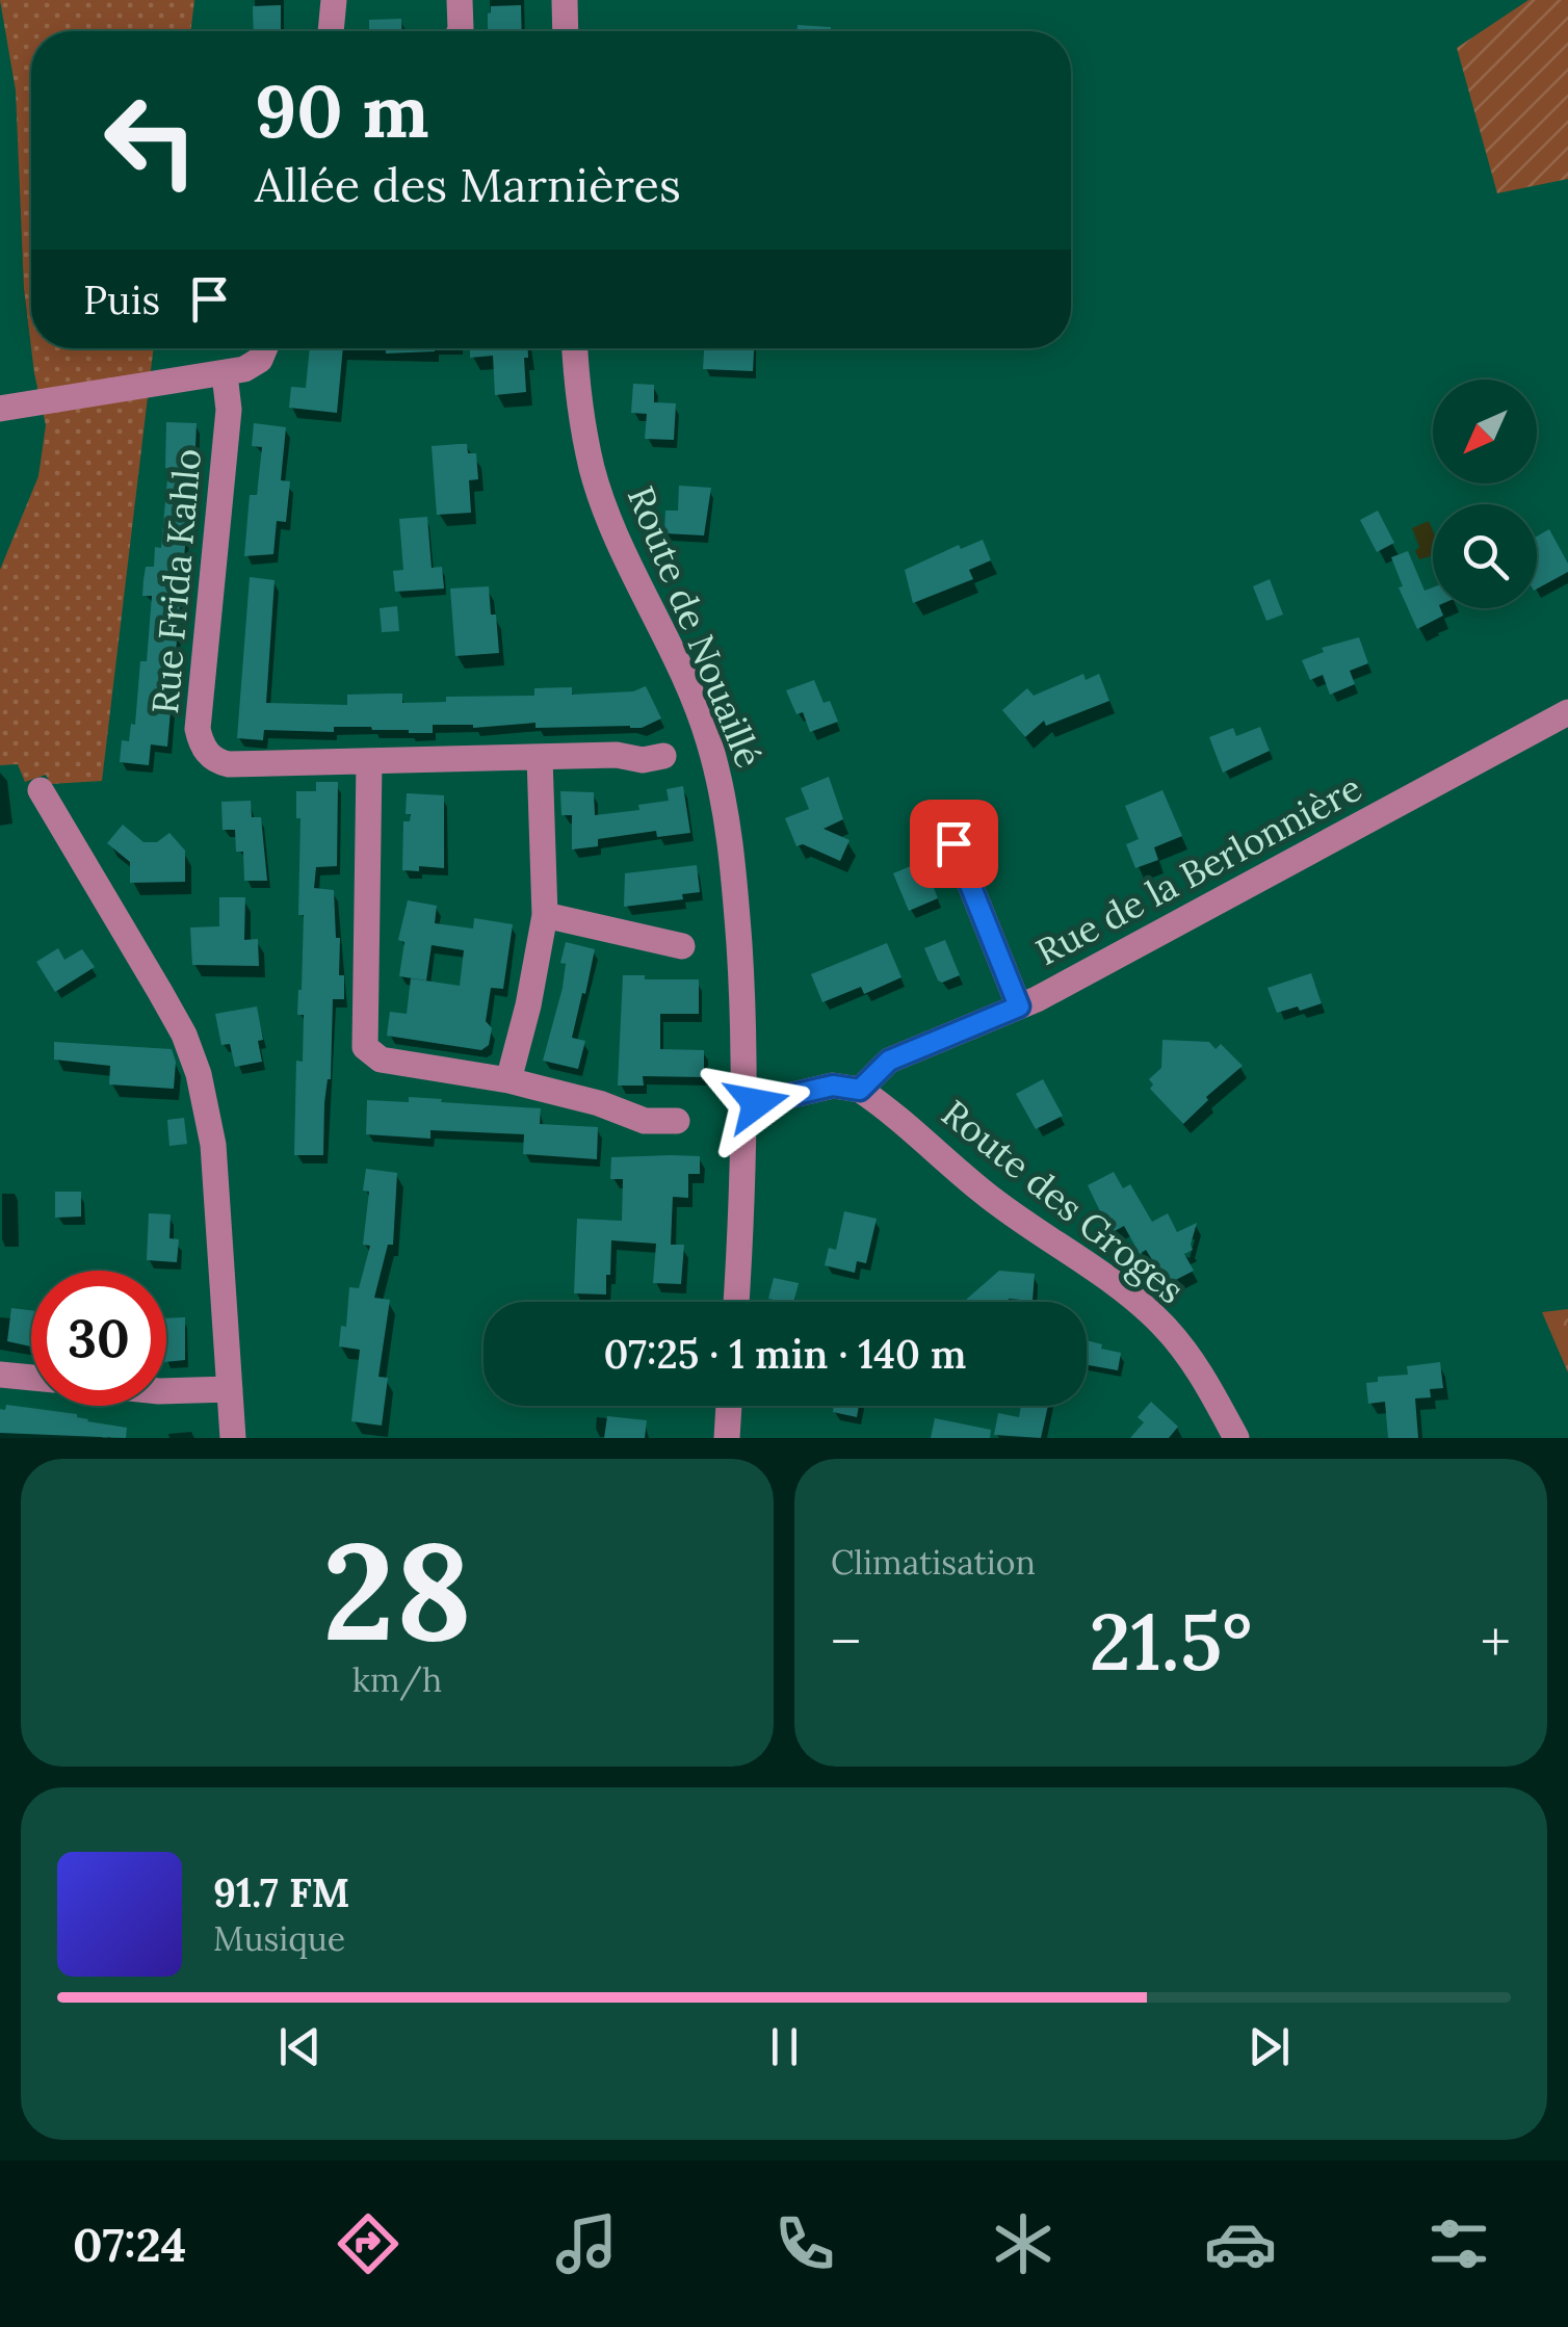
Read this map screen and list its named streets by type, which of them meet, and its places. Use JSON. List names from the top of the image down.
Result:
{
  "streets": {
    "street": [
      "Rue Frida Kahlo",
      "Route de Nouaillé",
      "Rue de la Berlonnière",
      "Route des Groges"
    ]
  },
  "crossings": [
    ["Rue de la Berlonnière", "Route des Groges"]
  ],
  "north": "bottom left",
  "page": {
    "turn": ["90 m", "Allée des Marnières"],
    "then": "Puis",
    "limit": "30",
    "trip": "07:25 · 1 min · 140 m",
    "tile": [
      ["28", "km/h"],
      "Climatisation"
    ],
    "heat": ["−", "21.5°", "+"],
    "song": ["91.7 FM", "Musique"],
    "tabs": "07:24"
  }
}
